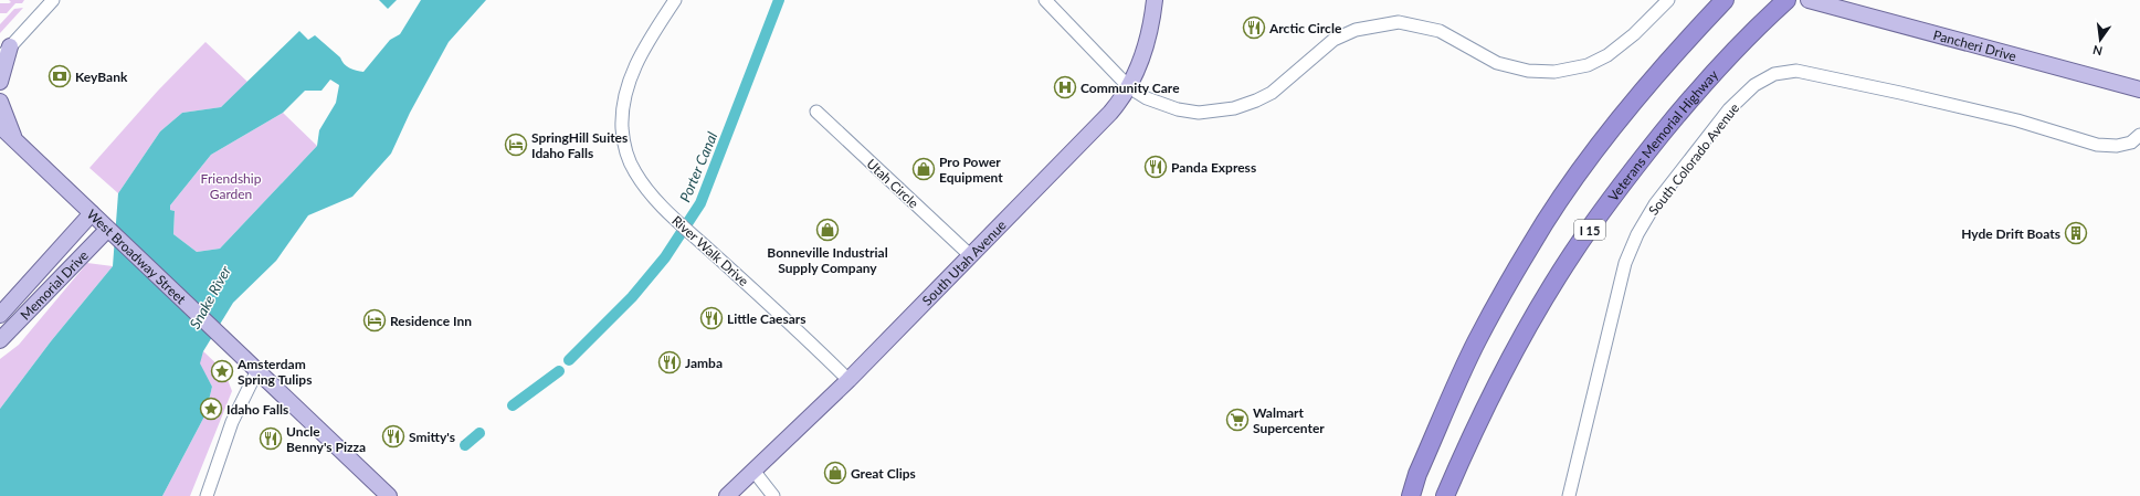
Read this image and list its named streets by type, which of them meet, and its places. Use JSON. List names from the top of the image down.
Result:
{
  "streets": {
    "highway": ["Veterans Memorial Highway", "I 15"],
    "main road": [
      "Pancheri Drive",
      "West Broadway Street",
      "South Utah Avenue",
      "Memorial Drive"
    ],
    "street": ["South Colorado Avenue", "Utah Circle", "River Walk Drive"]
  },
  "crossings": [
    ["Utah Circle", "South Utah Avenue"],
    ["River Walk Drive", "South Utah Avenue"],
    ["West Broadway Street", "Memorial Drive"]
  ],
  "water": ["Porter Canal", "Snake River"],
  "parks": ["Friendship Garden"],
  "places": {
    "restaurant": [
      "Arctic Circle",
      "Panda Express",
      "Little Caesars",
      "Jamba",
      "Smitty's",
      "Uncle Benny's Pizza"
    ],
    "bank": ["KeyBank"],
    "hospital": ["Community Care"],
    "hotel": ["SpringHill Suites Idaho Falls", "Residence Inn"],
    "shop": ["Pro Power Equipment", "Bonneville Industrial Supply Company", "Great Clips"],
    "building": ["Hyde Drift Boats"],
    "place": ["Amsterdam Spring Tulips", "Idaho Falls"],
    "supermarket": ["Walmart Supercenter"]
  },
  "north": "bottom"
}
